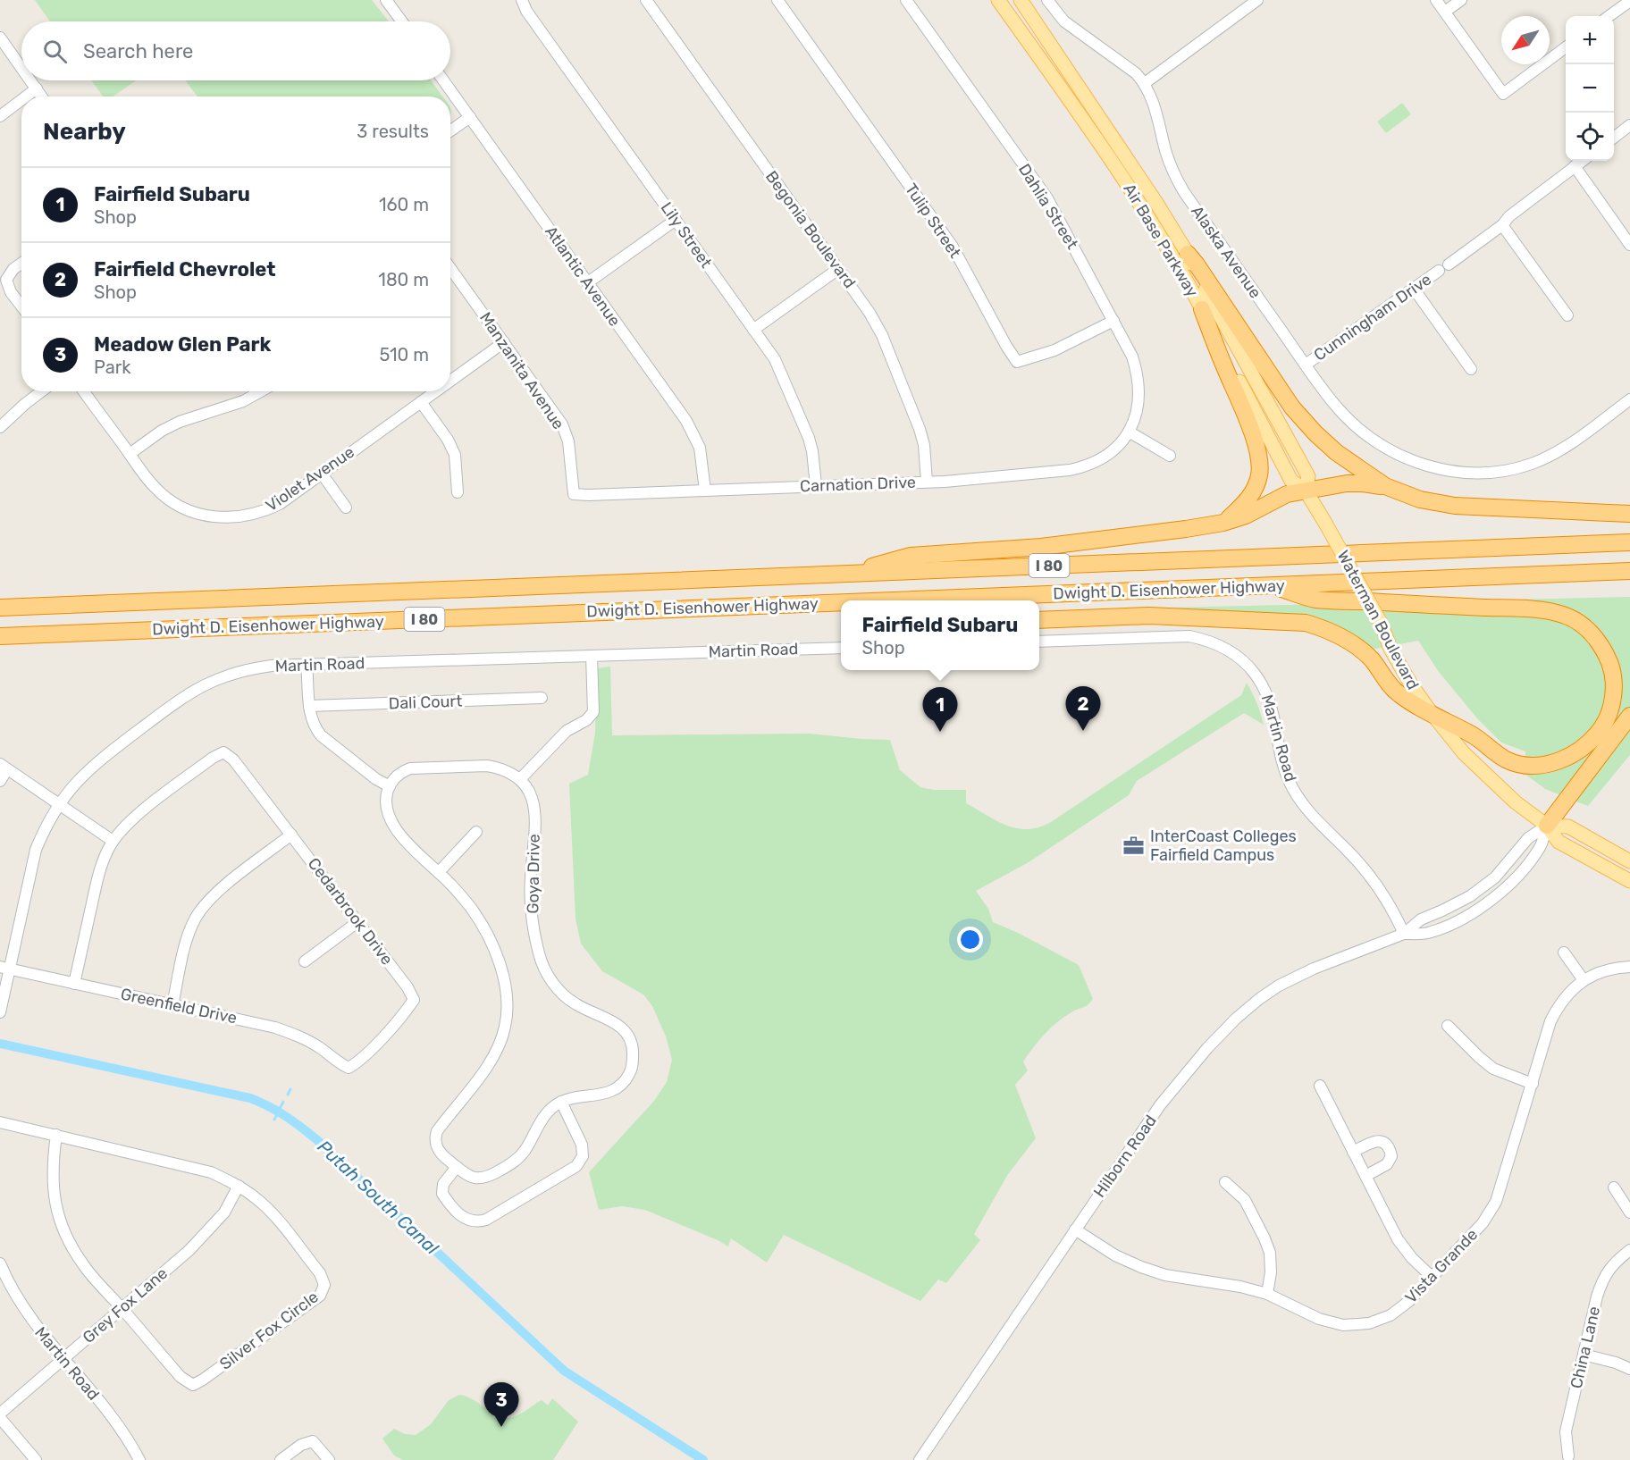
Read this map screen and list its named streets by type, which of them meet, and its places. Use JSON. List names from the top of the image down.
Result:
{
  "streets": {
    "highway": ["I 80", "Dwight D. Eisenhower Highway"],
    "main road": ["Air Base Parkway", "Waterman Boulevard"],
    "street": [
      "Dahlia Street",
      "Tulip Street",
      "Begonia Boulevard",
      "Lily Street",
      "Alaska Avenue",
      "Atlantic Avenue",
      "Cunningham Drive",
      "Manzanita Avenue",
      "Violet Avenue",
      "Carnation Drive",
      "Martin Road",
      "Dali Court",
      "Goya Drive",
      "Cedarbrook Drive",
      "Greenfield Drive",
      "Hilborn Road",
      "Vista Grande",
      "Grey Fox Lane",
      "Silver Fox Circle",
      "China Lane"
    ]
  },
  "crossings": [
    ["Dahlia Street", "Tulip Street"],
    ["Dahlia Street", "Carnation Drive"],
    ["Begonia Boulevard", "Carnation Drive"],
    ["Lily Street", "Carnation Drive"],
    ["Air Base Parkway", "Waterman Boulevard"],
    ["Alaska Avenue", "Cunningham Drive"],
    ["Atlantic Avenue", "Carnation Drive"],
    ["Manzanita Avenue", "Violet Avenue"],
    ["Manzanita Avenue", "Carnation Drive"],
    ["Waterman Boulevard", "Hilborn Road"],
    ["Martin Road", "Greenfield Drive"],
    ["Martin Road", "Hilborn Road"],
    ["Martin Road", "Grey Fox Lane"],
    ["Cedarbrook Drive", "Greenfield Drive"],
    ["Hilborn Road", "Vista Grande"],
    ["Grey Fox Lane", "Silver Fox Circle"]
  ],
  "water": ["Putah South Canal"],
  "places": {
    "office": ["InterCoast Colleges Fairfield Campus"]
  },
  "north": "bottom left",
  "page": {
    "map_buttons": ["+", "−"],
    "search": "Search here",
    "heading": ["Nearby", "3 results"],
    "list": [
      {
        "mark": "1",
        "name": "Fairfield Subaru",
        "note": "Shop",
        "value": "160 m"
      },
      {
        "mark": "2",
        "name": "Fairfield Chevrolet",
        "note": "Shop",
        "value": "180 m"
      },
      {
        "mark": "3",
        "name": "Meadow Glen Park",
        "note": "Park",
        "value": "510 m"
      }
    ],
    "popup": ["Fairfield Subaru", "Shop"],
    "pins": ["2", "1", "3"]
  }
}
